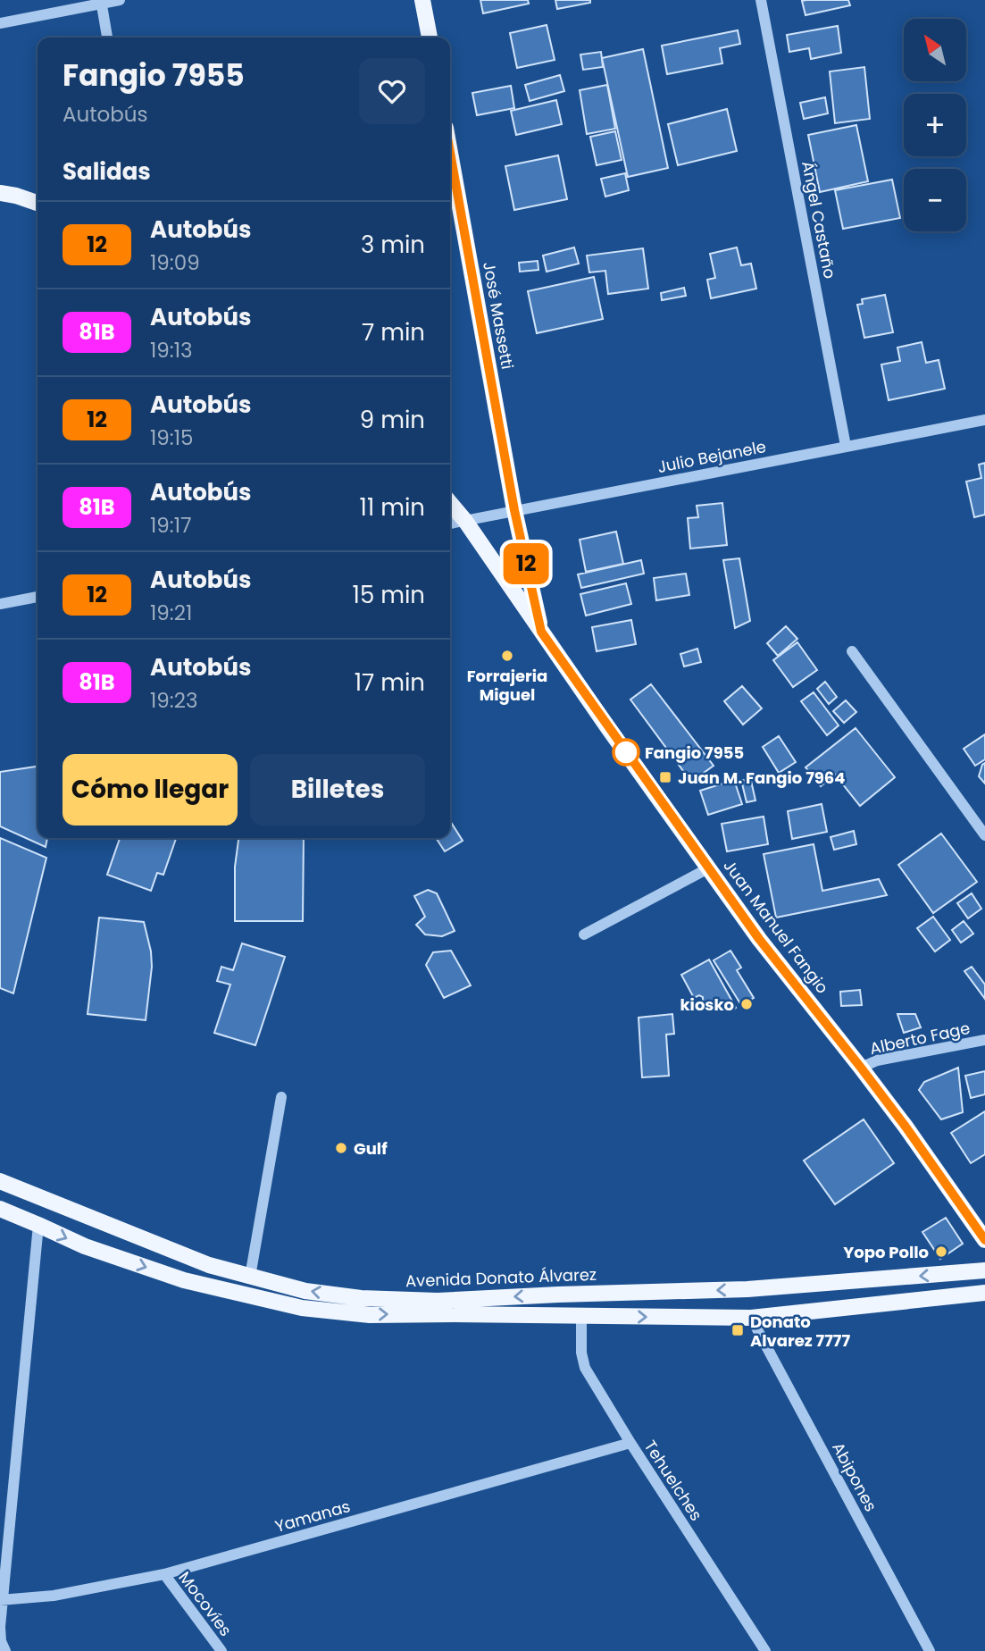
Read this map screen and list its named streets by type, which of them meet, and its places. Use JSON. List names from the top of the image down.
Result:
{
  "streets": {
    "main road": ["José Massetti", "Juan Manuel Fangio", "Avenida Donato Álvarez"],
    "street": [
      "Ángel Castaño",
      "Julio Bejanele",
      "Alberto Fage",
      "Abipones",
      "Tehuelches",
      "Yamanas",
      "Mocovíes"
    ]
  },
  "crossings": [
    ["Ángel Castaño", "Julio Bejanele"],
    ["José Massetti", "Julio Bejanele"],
    ["José Massetti", "Juan Manuel Fangio"],
    ["Julio Bejanele", "Juan Manuel Fangio"],
    ["Juan Manuel Fangio", "Alberto Fage"],
    ["Tehuelches", "Yamanas"],
    ["Yamanas", "Mocovíes"]
  ],
  "places": {
    "other": [
      "Forrajeria Miguel",
      "Fangio 7955",
      "kiosko",
      "Gulf",
      "Yopo Pollo"
    ],
    "transit": ["Juan M. Fangio 7964", "Donato Alvarez 7777"]
  },
  "lines": ["bus line 12"],
  "north": "top left",
  "page": {
    "on_map": "12",
    "map_buttons": ["+", "−"],
    "heading": [
      ["Fangio 7955", "Autobús"],
      "Salidas"
    ],
    "list": [
      {
        "mark": "12",
        "name": "Autobús",
        "note": "19:09",
        "value": "3 min"
      },
      {
        "mark": "81B",
        "name": "Autobús",
        "note": "19:13",
        "value": "7 min"
      },
      {
        "mark": "12",
        "name": "Autobús",
        "note": "19:15",
        "value": "9 min"
      },
      {
        "mark": "81B",
        "name": "Autobús",
        "note": "19:17",
        "value": "11 min"
      },
      {
        "mark": "12",
        "name": "Autobús",
        "note": "19:21",
        "value": "15 min"
      },
      {
        "mark": "81B",
        "name": "Autobús",
        "note": "19:23",
        "value": "17 min"
      }
    ],
    "buttons": ["Cómo llegar", "Billetes"]
  }
}
